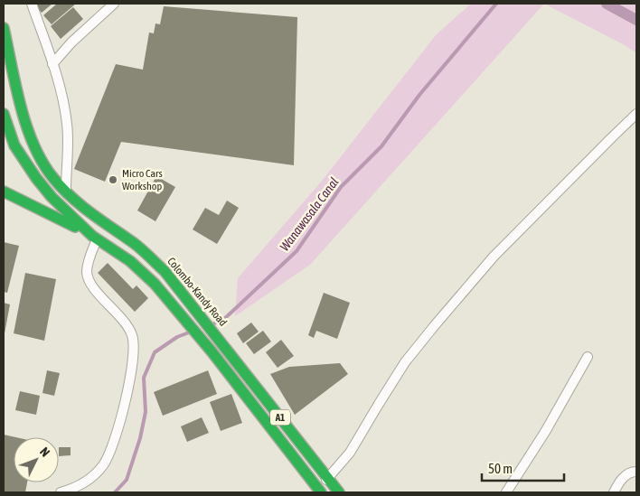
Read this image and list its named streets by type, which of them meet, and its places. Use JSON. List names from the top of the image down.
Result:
{
  "streets": {
    "highway": ["Colombo-Kandy Road", "A1"]
  },
  "crossings": [
    ["Colombo-Kandy Road", "A1"]
  ],
  "water": ["Wanawasala Canal"],
  "places": ["Micro Cars Workshop"],
  "scale_bar": "50 m",
  "north": "top right"
}
